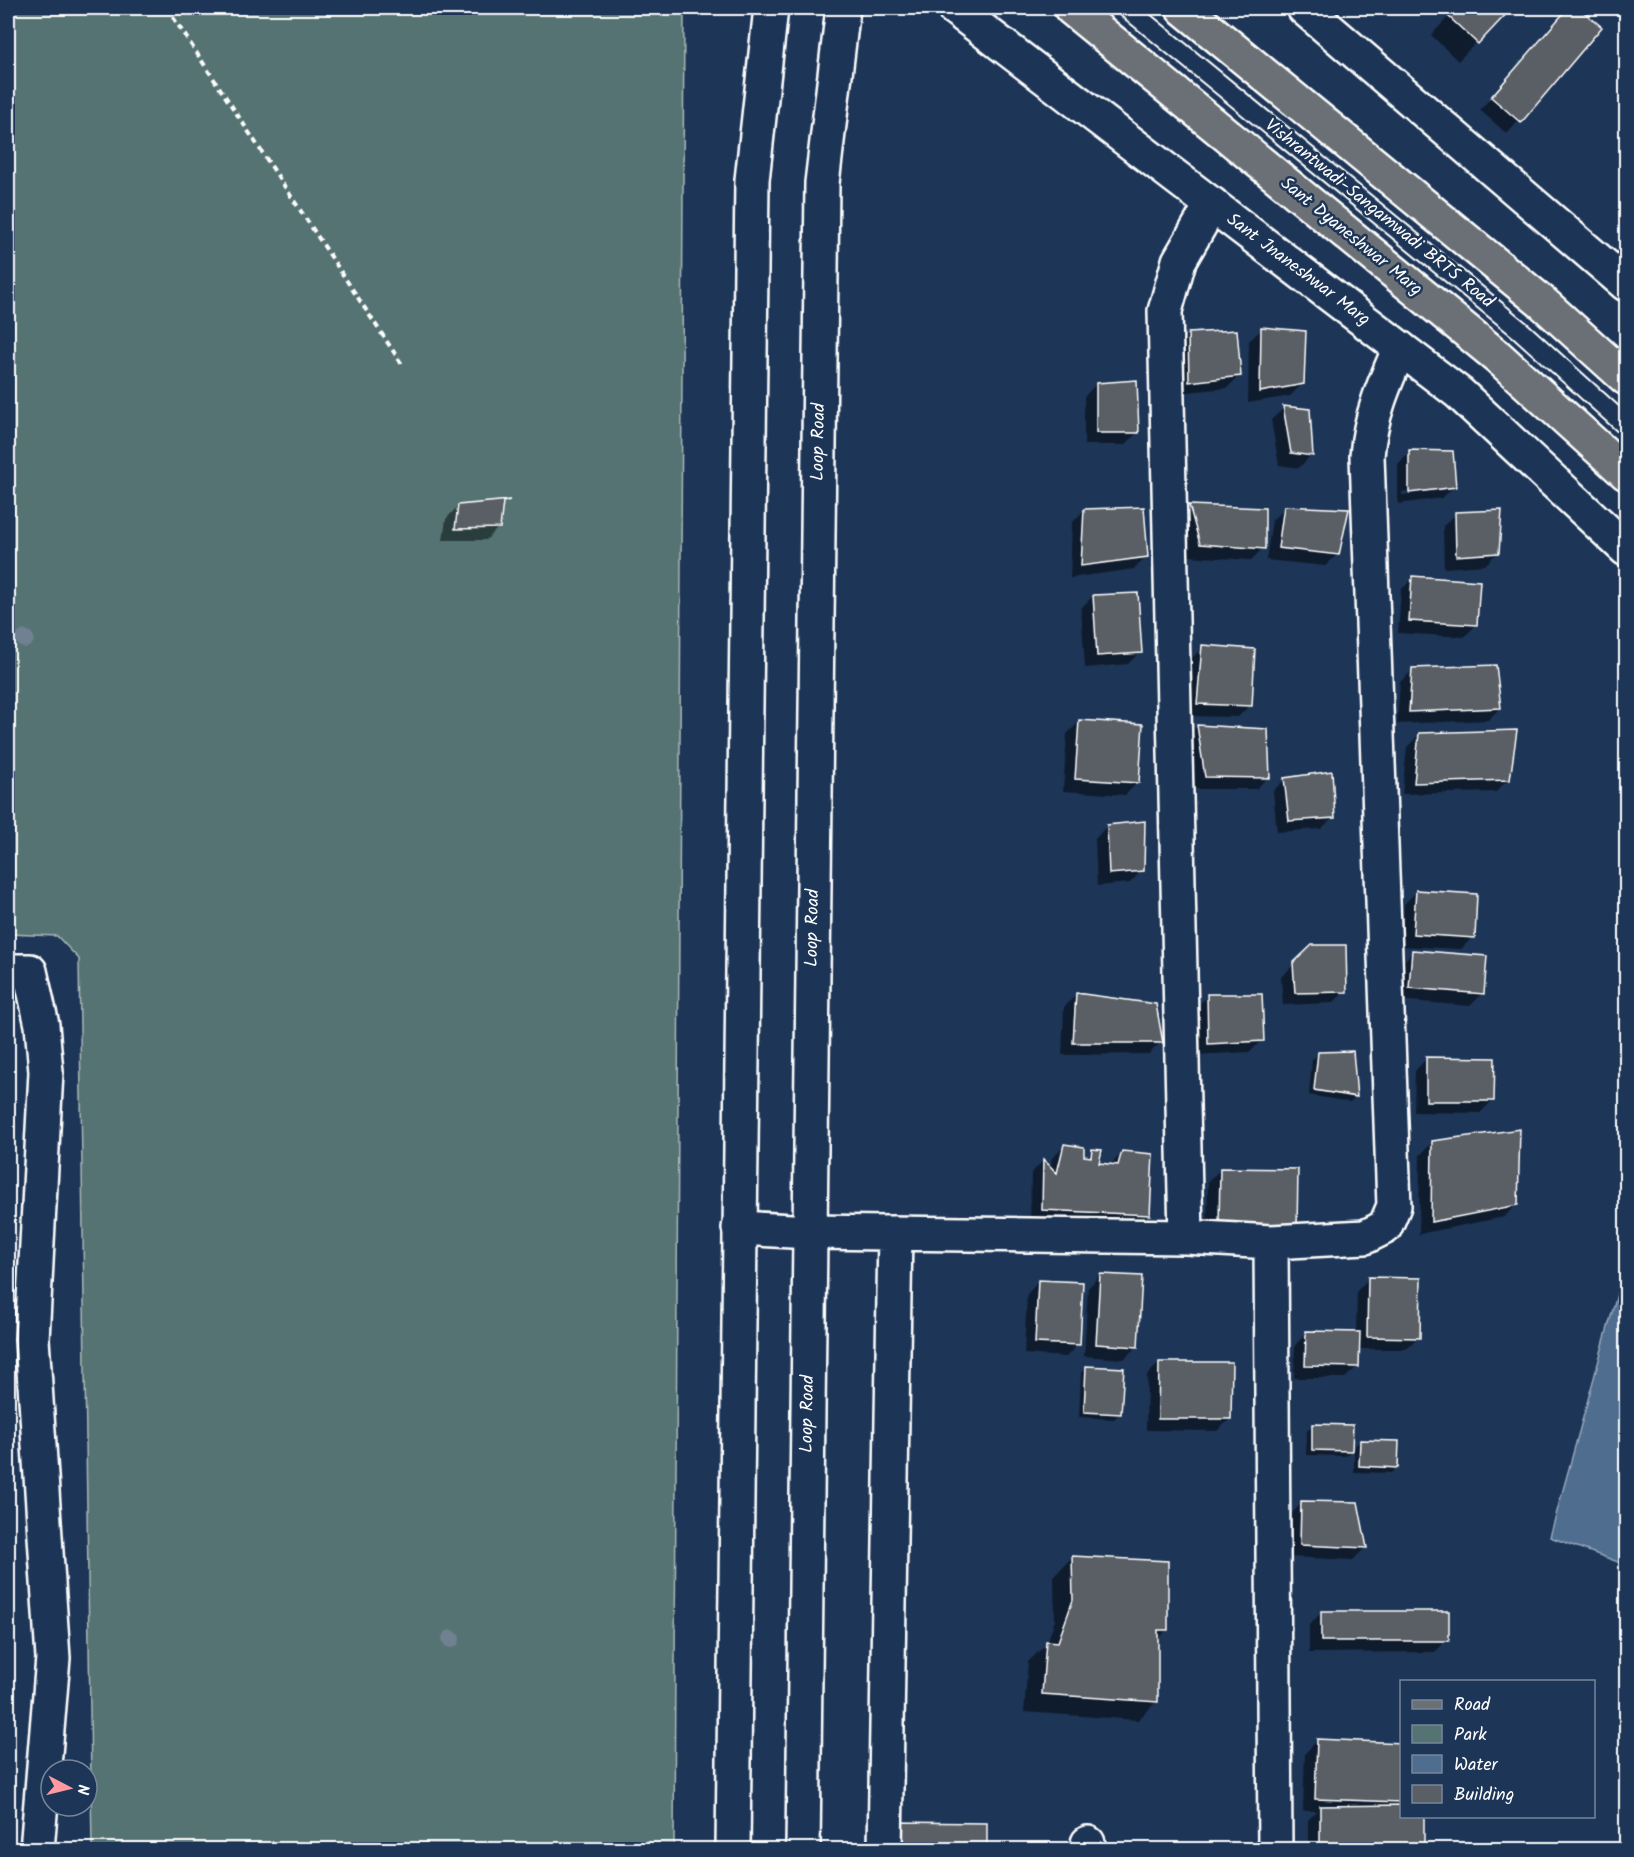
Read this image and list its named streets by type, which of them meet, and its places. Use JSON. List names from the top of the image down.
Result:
{
  "streets": {
    "main road": ["Sant Dyaneshwar Marg"],
    "street": ["Sant Jnaneshwar Marg", "Loop Road"],
    "lane": ["Vishrantwadi-Sangamwadi BRTS Road"]
  },
  "legend": [
    "Road",
    "Park",
    "Water",
    "Building"
  ],
  "north": "right"
}
